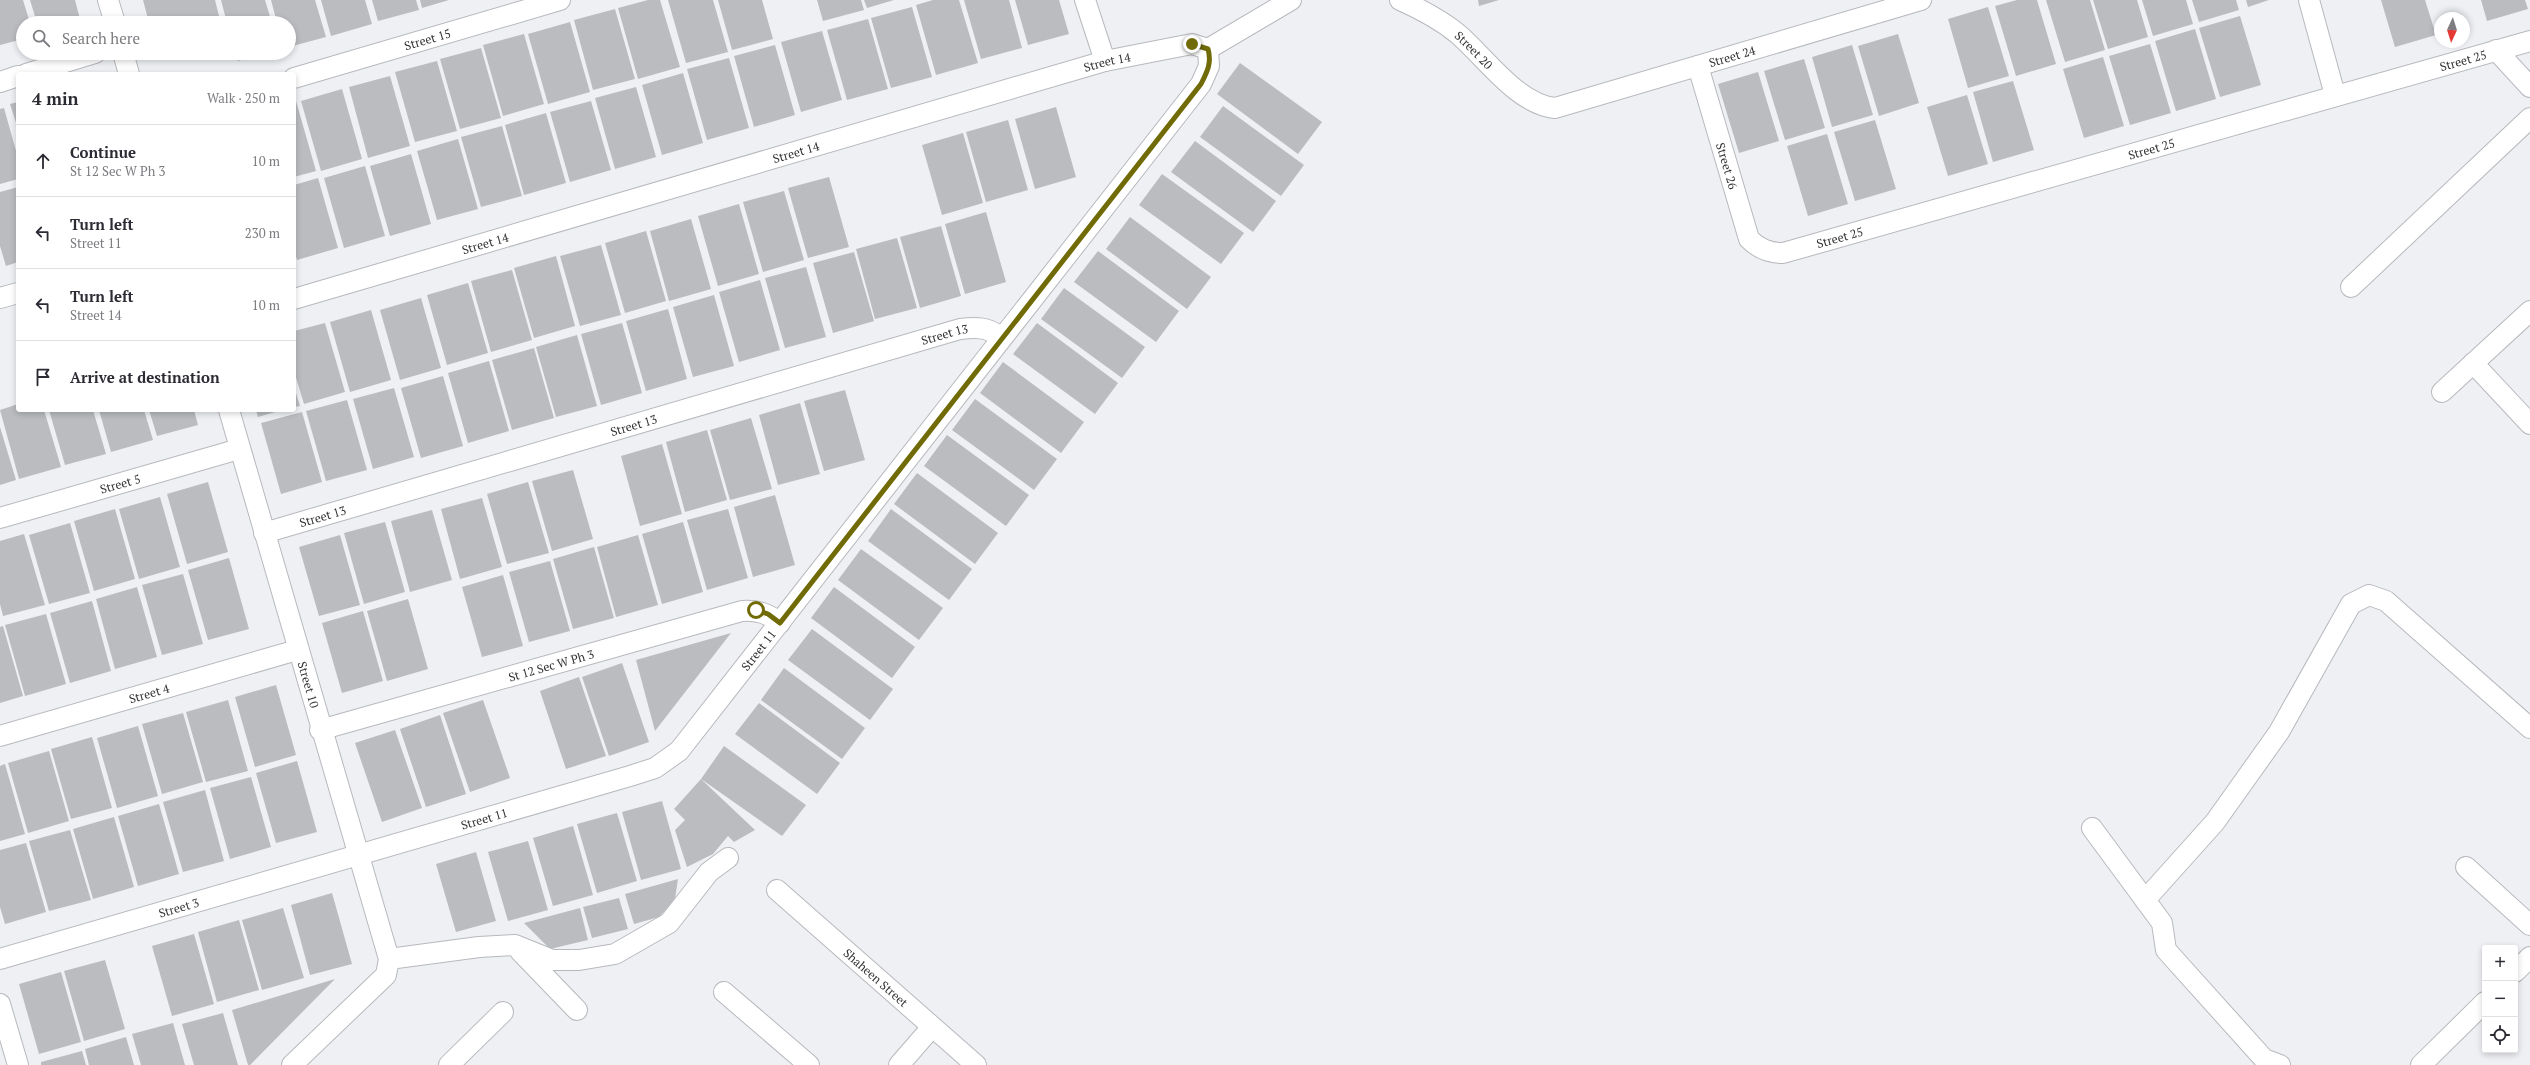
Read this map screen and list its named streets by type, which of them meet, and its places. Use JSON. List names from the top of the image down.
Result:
{
  "streets": {
    "street": [
      "Street 15",
      "Street 20",
      "Street 24",
      "Street 25",
      "Street 14",
      "Street 26",
      "Street 13",
      "Street 5",
      "Street 11",
      "St 12 Sec W Ph 3",
      "Street 10",
      "Street 4",
      "Street 3",
      "Shaheen Street"
    ]
  },
  "crossings": [
    ["Street 20", "Street 24"],
    ["Street 24", "Street 26"],
    ["Street 25", "Street 26"],
    ["Street 14", "Street 11"],
    ["Street 13", "Street 11"],
    ["Street 13", "Street 10"],
    ["Street 5", "Street 10"],
    ["Street 11", "St 12 Sec W Ph 3"],
    ["Street 11", "Street 10"],
    ["Street 11", "Street 3"],
    ["St 12 Sec W Ph 3", "Street 10"],
    ["Street 10", "Street 4"],
    ["Street 10", "Street 3"]
  ],
  "north": "bottom",
  "page": {
    "search": "Search here",
    "heading": ["4 min", "Walk · 250 m"],
    "list": [
      ["Continue", "St 12 Sec W Ph 3", "10 m"],
      ["Turn left", "Street 11", "230 m"],
      ["Turn left", "Street 14", "10 m"],
      "Arrive at destination"
    ],
    "map_buttons": ["+", "−"]
  }
}
